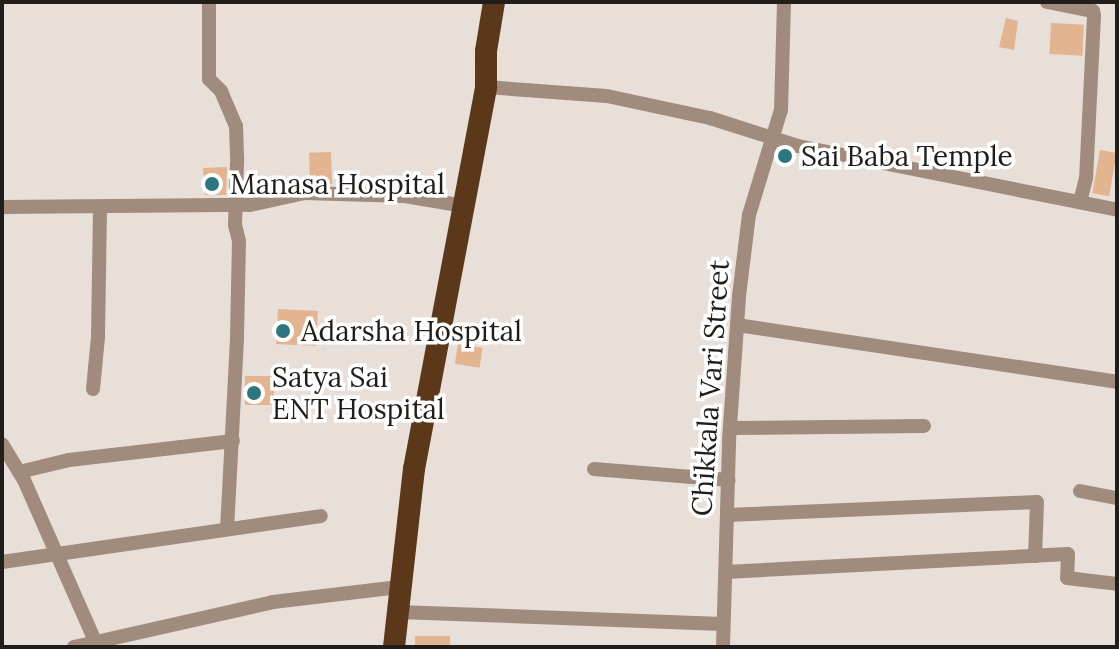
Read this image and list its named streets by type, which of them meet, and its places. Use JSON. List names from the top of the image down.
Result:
{
  "streets": {
    "street": ["Chikkala Vari Street"]
  },
  "places": [
    "Sai Baba Temple",
    "Manasa Hospital",
    "Adarsha Hospital",
    "Satya Sai ENT Hospital"
  ]
}
